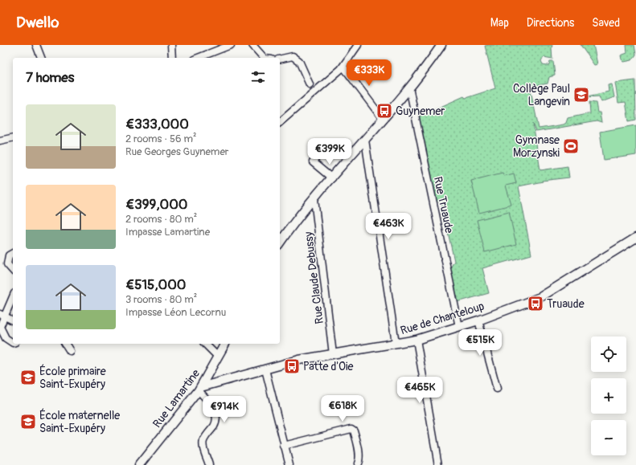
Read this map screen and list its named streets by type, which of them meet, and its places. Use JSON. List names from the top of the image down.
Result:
{
  "streets": {
    "street": [
      "Rue Truaude",
      "Rue Claude Debussy",
      "Rue de Chanteloup",
      "Rue Lamartine"
    ]
  },
  "crossings": [
    ["Rue Truaude", "Rue de Chanteloup"],
    ["Rue Claude Debussy", "Rue de Chanteloup"],
    ["Rue de Chanteloup", "Rue Lamartine"]
  ],
  "places": {
    "school or university": ["Collège Paul Langevin", "École primaire Saint-Exupéry", "École maternelle Saint-Exupéry"],
    "bus stop": ["Guynemer", "Truaude", "Patte d'Oie"],
    "sports": ["Gymnase Morzynski"]
  },
  "page": {
    "header": "Dwello",
    "nav": ["Map", "Directions", "Saved"],
    "heading": "7 homes",
    "price": [
      "€333K",
      "€399K",
      "€463K",
      "€515K",
      "€465K",
      "€618K",
      "€914K"
    ],
    "list": [
      {
        "name": "€333,000",
        "note": "2 rooms · 56 m² · Rue Georges Guynemer"
      },
      {
        "name": "€399,000",
        "note": "2 rooms · 80 m² · Impasse Lamartine"
      },
      {
        "name": "€515,000",
        "note": "3 rooms · 80 m² · Impasse Léon Lecornu"
      }
    ],
    "map_buttons": ["+", "−"]
  }
}
